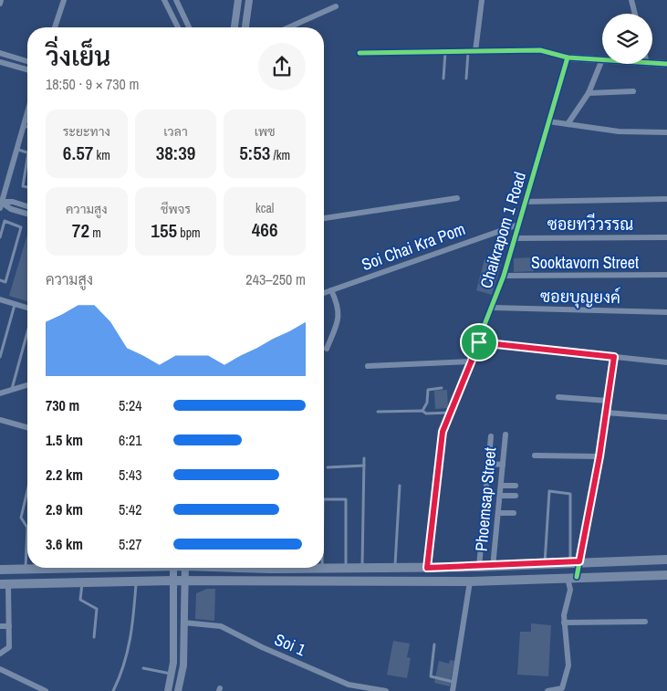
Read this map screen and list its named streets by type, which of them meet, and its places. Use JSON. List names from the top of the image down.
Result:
{
  "streets": {
    "street": [
      "ซอยทวีวรรณ",
      "Chaikrapom 1 Road",
      "Soi Chai Kra Pom",
      "Sooktavorn Street",
      "ซอยบุญยงค์",
      "Phoemsap Street",
      "Soi 1"
    ]
  },
  "crossings": [
    ["ซอยทวีวรรณ", "Chaikrapom 1 Road"],
    ["Chaikrapom 1 Road", "Soi Chai Kra Pom"],
    ["Chaikrapom 1 Road", "Sooktavorn Street"],
    ["Chaikrapom 1 Road", "ซอยบุญยงค์"]
  ],
  "page": {
    "heading": ["วิ่งเย็น", "18:50 · 9 × 730 m"],
    "stats": [
      ["ระยะทาง", "6.57 km"],
      ["เวลา", "38:39"],
      ["เพซ", "5:53 /km"],
      ["ความสูง", "72 m"],
      ["ชีพจร", "155 bpm"],
      ["kcal", "466"]
    ],
    "chart": ["ความสูง", "243–250 m"],
    "list": [
      {
        "name": "730 m",
        "note": "5:24"
      },
      {
        "name": "1.5 km",
        "note": "6:21"
      },
      {
        "name": "2.2 km",
        "note": "5:43"
      },
      {
        "name": "2.9 km",
        "note": "5:42"
      },
      {
        "name": "3.6 km",
        "note": "5:27"
      }
    ]
  }
}
